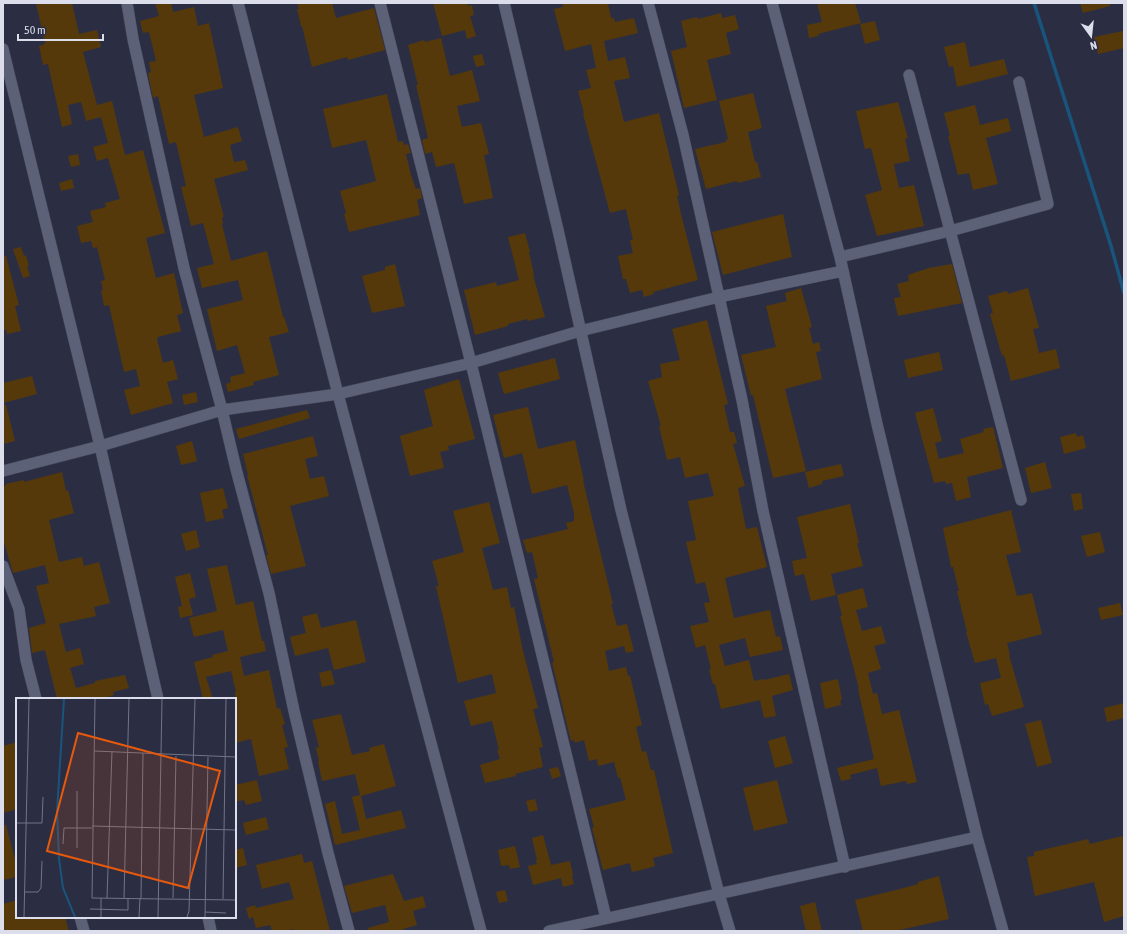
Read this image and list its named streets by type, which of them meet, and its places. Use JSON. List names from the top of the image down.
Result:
{
  "scale_bar": "50 m",
  "north": "bottom"
}
